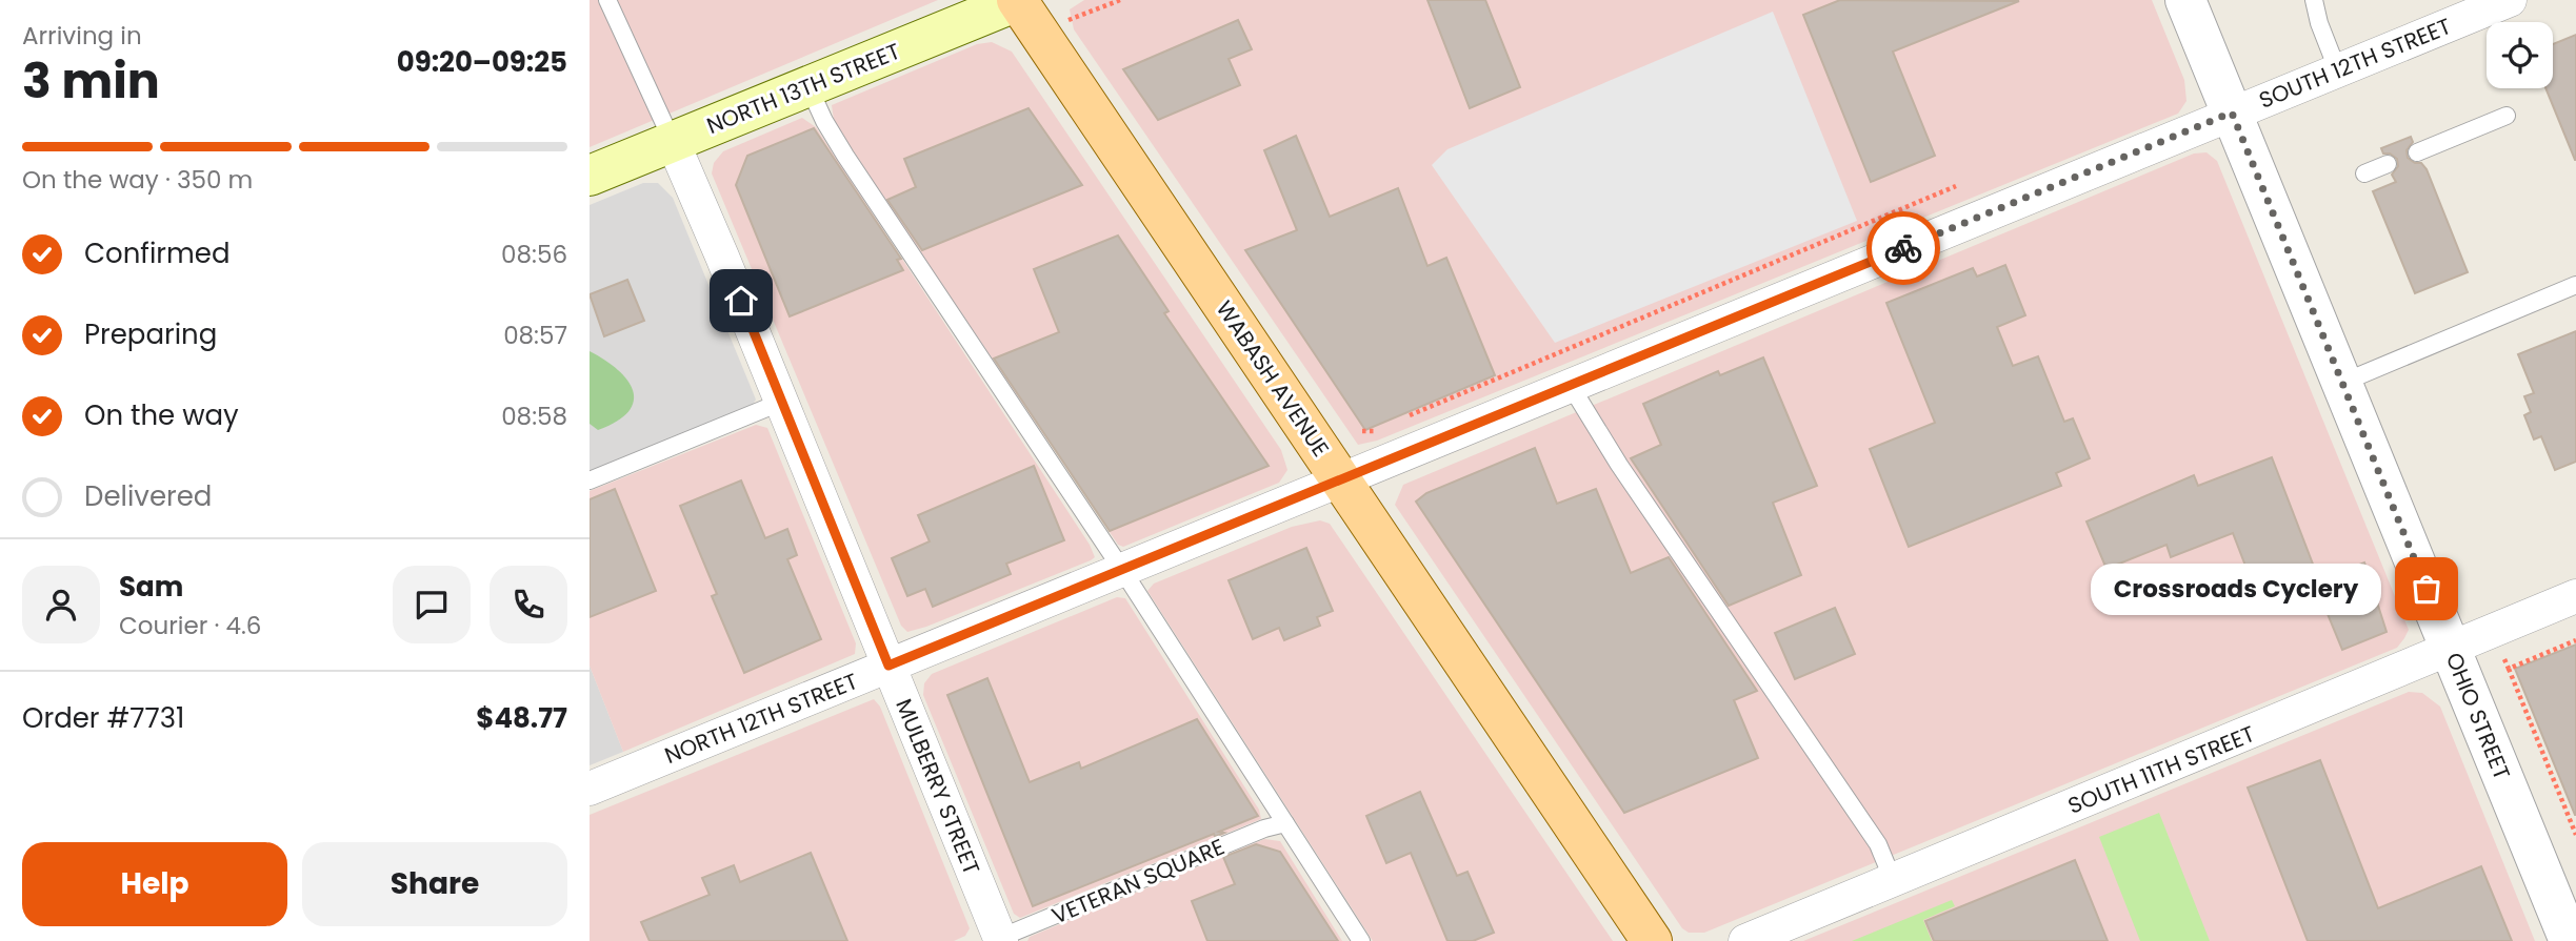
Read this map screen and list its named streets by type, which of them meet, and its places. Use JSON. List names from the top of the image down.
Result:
{
  "streets": {
    "main road": ["NORTH 13TH STREET", "WABASH AVENUE"],
    "street": [
      "SOUTH 12TH STREET",
      "OHIO STREET",
      "NORTH 12TH STREET",
      "SOUTH 11TH STREET",
      "MULBERRY STREET"
    ],
    "lane": ["VETERAN SQUARE"]
  },
  "crossings": [
    ["SOUTH 12TH STREET", "WABASH AVENUE"],
    ["SOUTH 12TH STREET", "OHIO STREET"],
    ["SOUTH 12TH STREET", "NORTH 12TH STREET"],
    ["NORTH 13TH STREET", "WABASH AVENUE"],
    ["NORTH 13TH STREET", "MULBERRY STREET"],
    ["WABASH AVENUE", "NORTH 12TH STREET"],
    ["OHIO STREET", "SOUTH 11TH STREET"],
    ["NORTH 12TH STREET", "MULBERRY STREET"],
    ["MULBERRY STREET", "VETERAN SQUARE"]
  ],
  "places": ["Crossroads Cyclery"],
  "page": {
    "heading": ["3 min", "Arriving in", "09:20–09:25"],
    "panel": [
      "Sam",
      "Courier · 4.6",
      "Order #7731",
      "$48.77"
    ],
    "bar": "On the way · 350 m",
    "list": [
      ["Confirmed", "08:56"],
      ["Preparing", "08:57"],
      ["On the way", "08:58"],
      "Delivered"
    ],
    "bubble": "Crossroads Cyclery",
    "buttons": ["Help", "Share"]
  }
}
